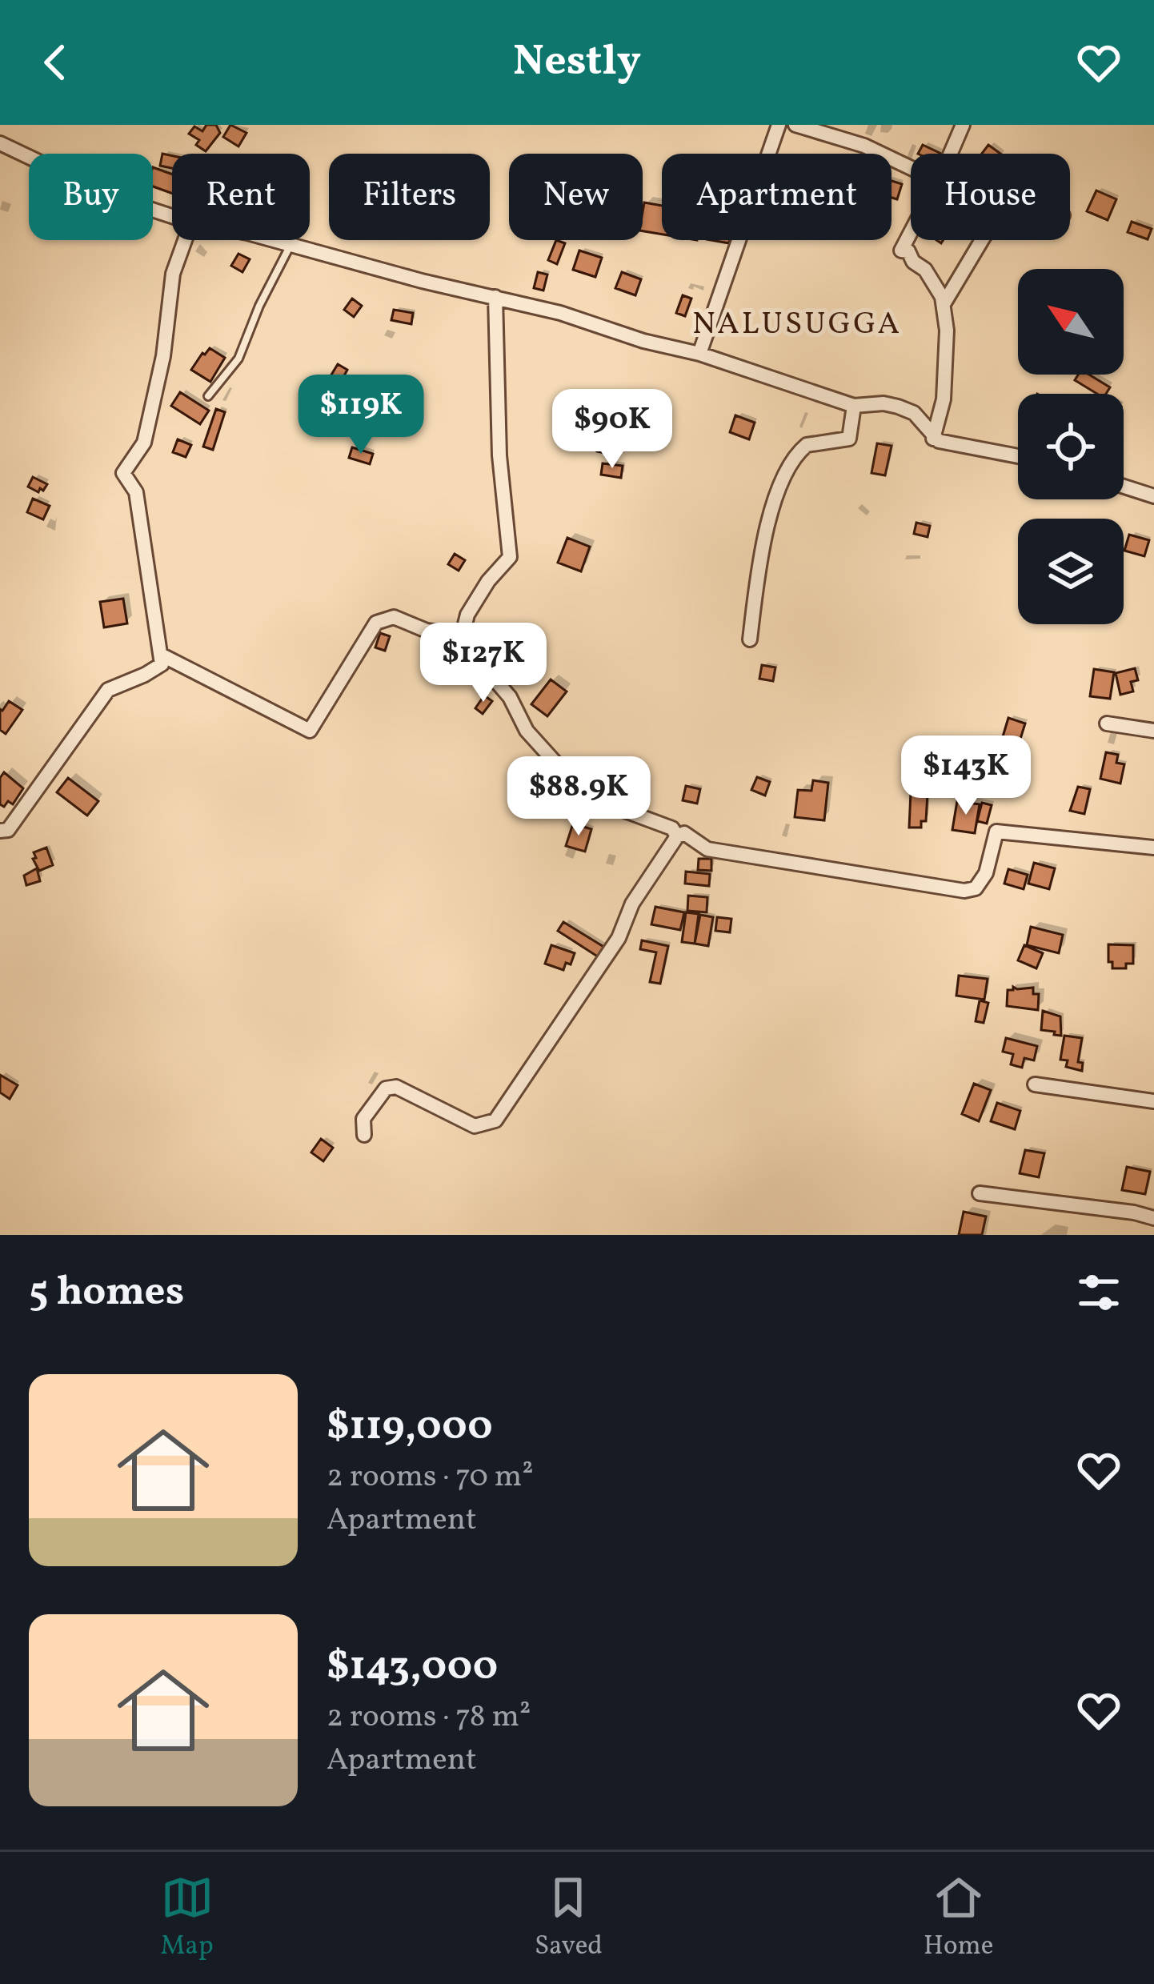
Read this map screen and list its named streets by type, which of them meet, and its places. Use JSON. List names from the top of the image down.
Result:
{
  "districts": ["NALUSUGGA"],
  "north": "top left",
  "page": {
    "header": "Nestly",
    "chip": [
      "Buy",
      "Rent",
      "Filters",
      "New",
      "Apartment",
      "House"
    ],
    "price": [
      "$119K",
      "$90K",
      "$127K",
      "$143K",
      "$88.9K"
    ],
    "heading": "5 homes",
    "list": [
      {
        "name": "$119,000",
        "note": "2 rooms · 70 m² · Apartment"
      },
      {
        "name": "$143,000",
        "note": "2 rooms · 78 m² · Apartment"
      }
    ],
    "tabs": ["Map", "Saved", "Home"]
  }
}
